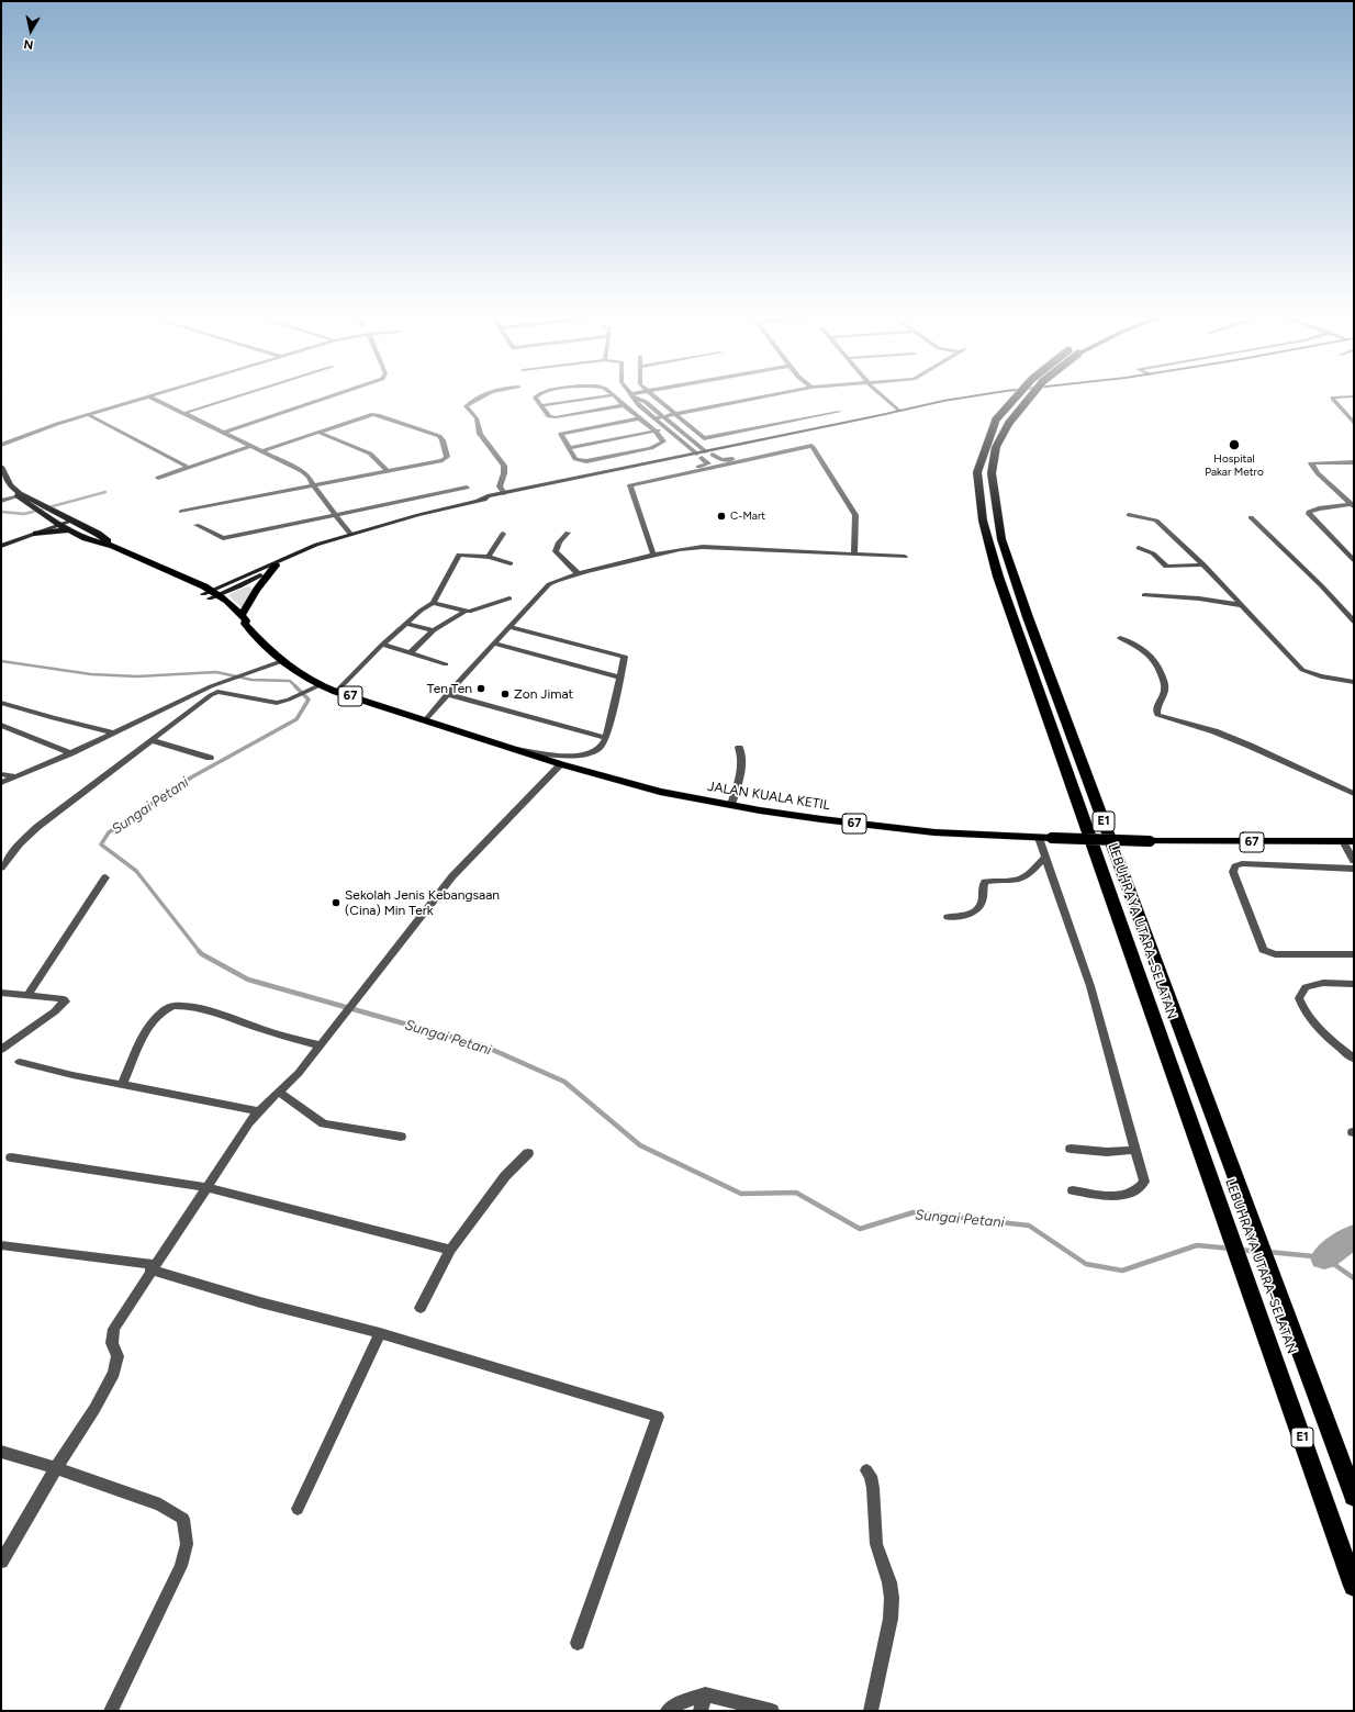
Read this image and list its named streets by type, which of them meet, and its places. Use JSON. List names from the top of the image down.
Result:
{
  "streets": {
    "highway": ["E1", "LEBUHRAYA UTARA–SELATAN"],
    "main road": ["67", "JALAN KUALA KETIL"]
  },
  "water": ["Sungai Petani"],
  "places": [
    "Hospital Pakar Metro",
    "C-Mart",
    "Ten Ten",
    "Zon Jimat",
    "Sekolah Jenis Kebangsaan (Cina) Min Terk"
  ],
  "north": "bottom"
}
